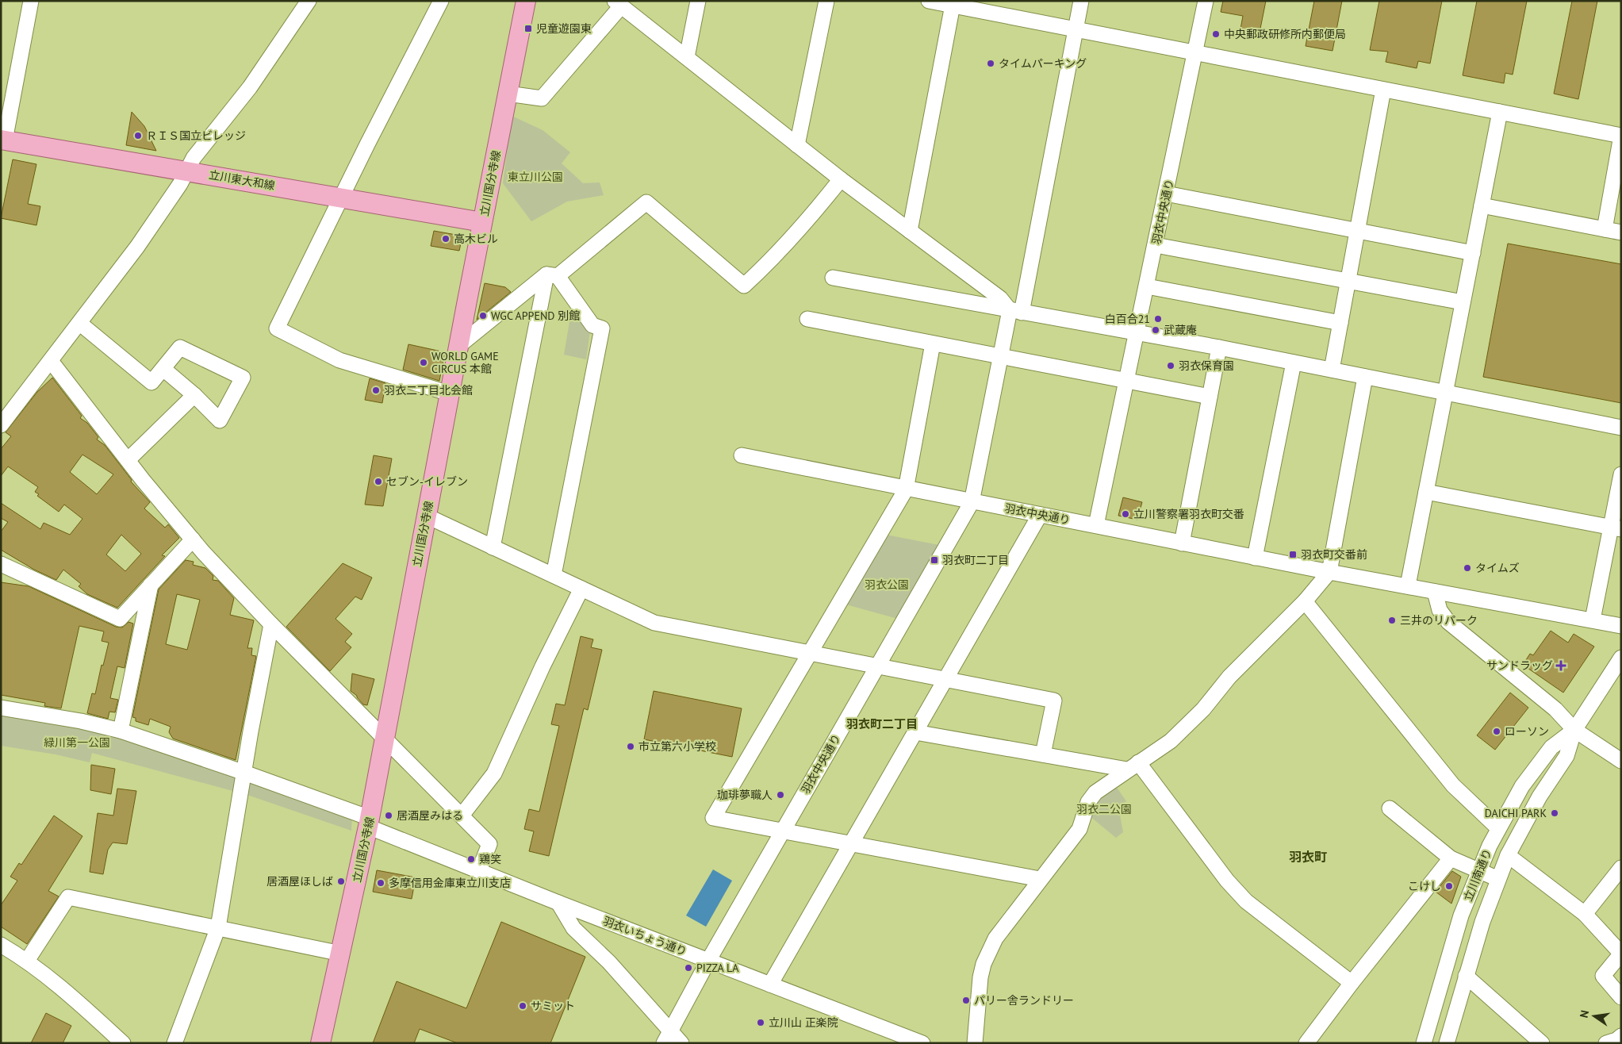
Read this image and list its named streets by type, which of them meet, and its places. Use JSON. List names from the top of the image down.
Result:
{
  "streets": {
    "main road": ["立川東大和線", "立川国分寺線"],
    "street": ["羽衣中央通り", "立川南通り", "羽衣いちょう通り"]
  },
  "crossings": [
    ["立川東大和線", "立川国分寺線"],
    ["立川国分寺線", "羽衣いちょう通り"],
    ["羽衣中央通り", "羽衣いちょう通り"]
  ],
  "districts": ["羽衣町二丁目", "羽衣町"],
  "parks": [
    "東立川公園",
    "羽衣公園",
    "緑川第一公園",
    "羽衣二公園"
  ],
  "places": {
    "transit": ["児童遊園東", "羽衣町交番前", "羽衣町二丁目"],
    "other": [
      "中央郵政研修所内郵便局",
      "タイムパーキング",
      "ＲＩＳ国立ビレッジ",
      "高木ビル",
      "WGC APPEND 別館",
      "白百合21",
      "武蔵庵",
      "WORLD GAME CIRCUS 本館",
      "羽衣保育園",
      "羽衣二丁目北会館",
      "セブン-イレブン",
      "立川警察署羽衣町交番",
      "タイムズ",
      "三井のリパーク",
      "ローソン",
      "市立第六小学校",
      "珈琲夢職人",
      "DAICHI PARK",
      "居酒屋みはる",
      "鶏笑",
      "居酒屋ほしば",
      "多摩信用金庫東立川支店",
      "こけし",
      "PIZZA LA",
      "パリー舎ランドリー",
      "サミット",
      "立川山 正楽院"
    ],
    "health": ["サンドラッグ"]
  },
  "north": "left"
}
